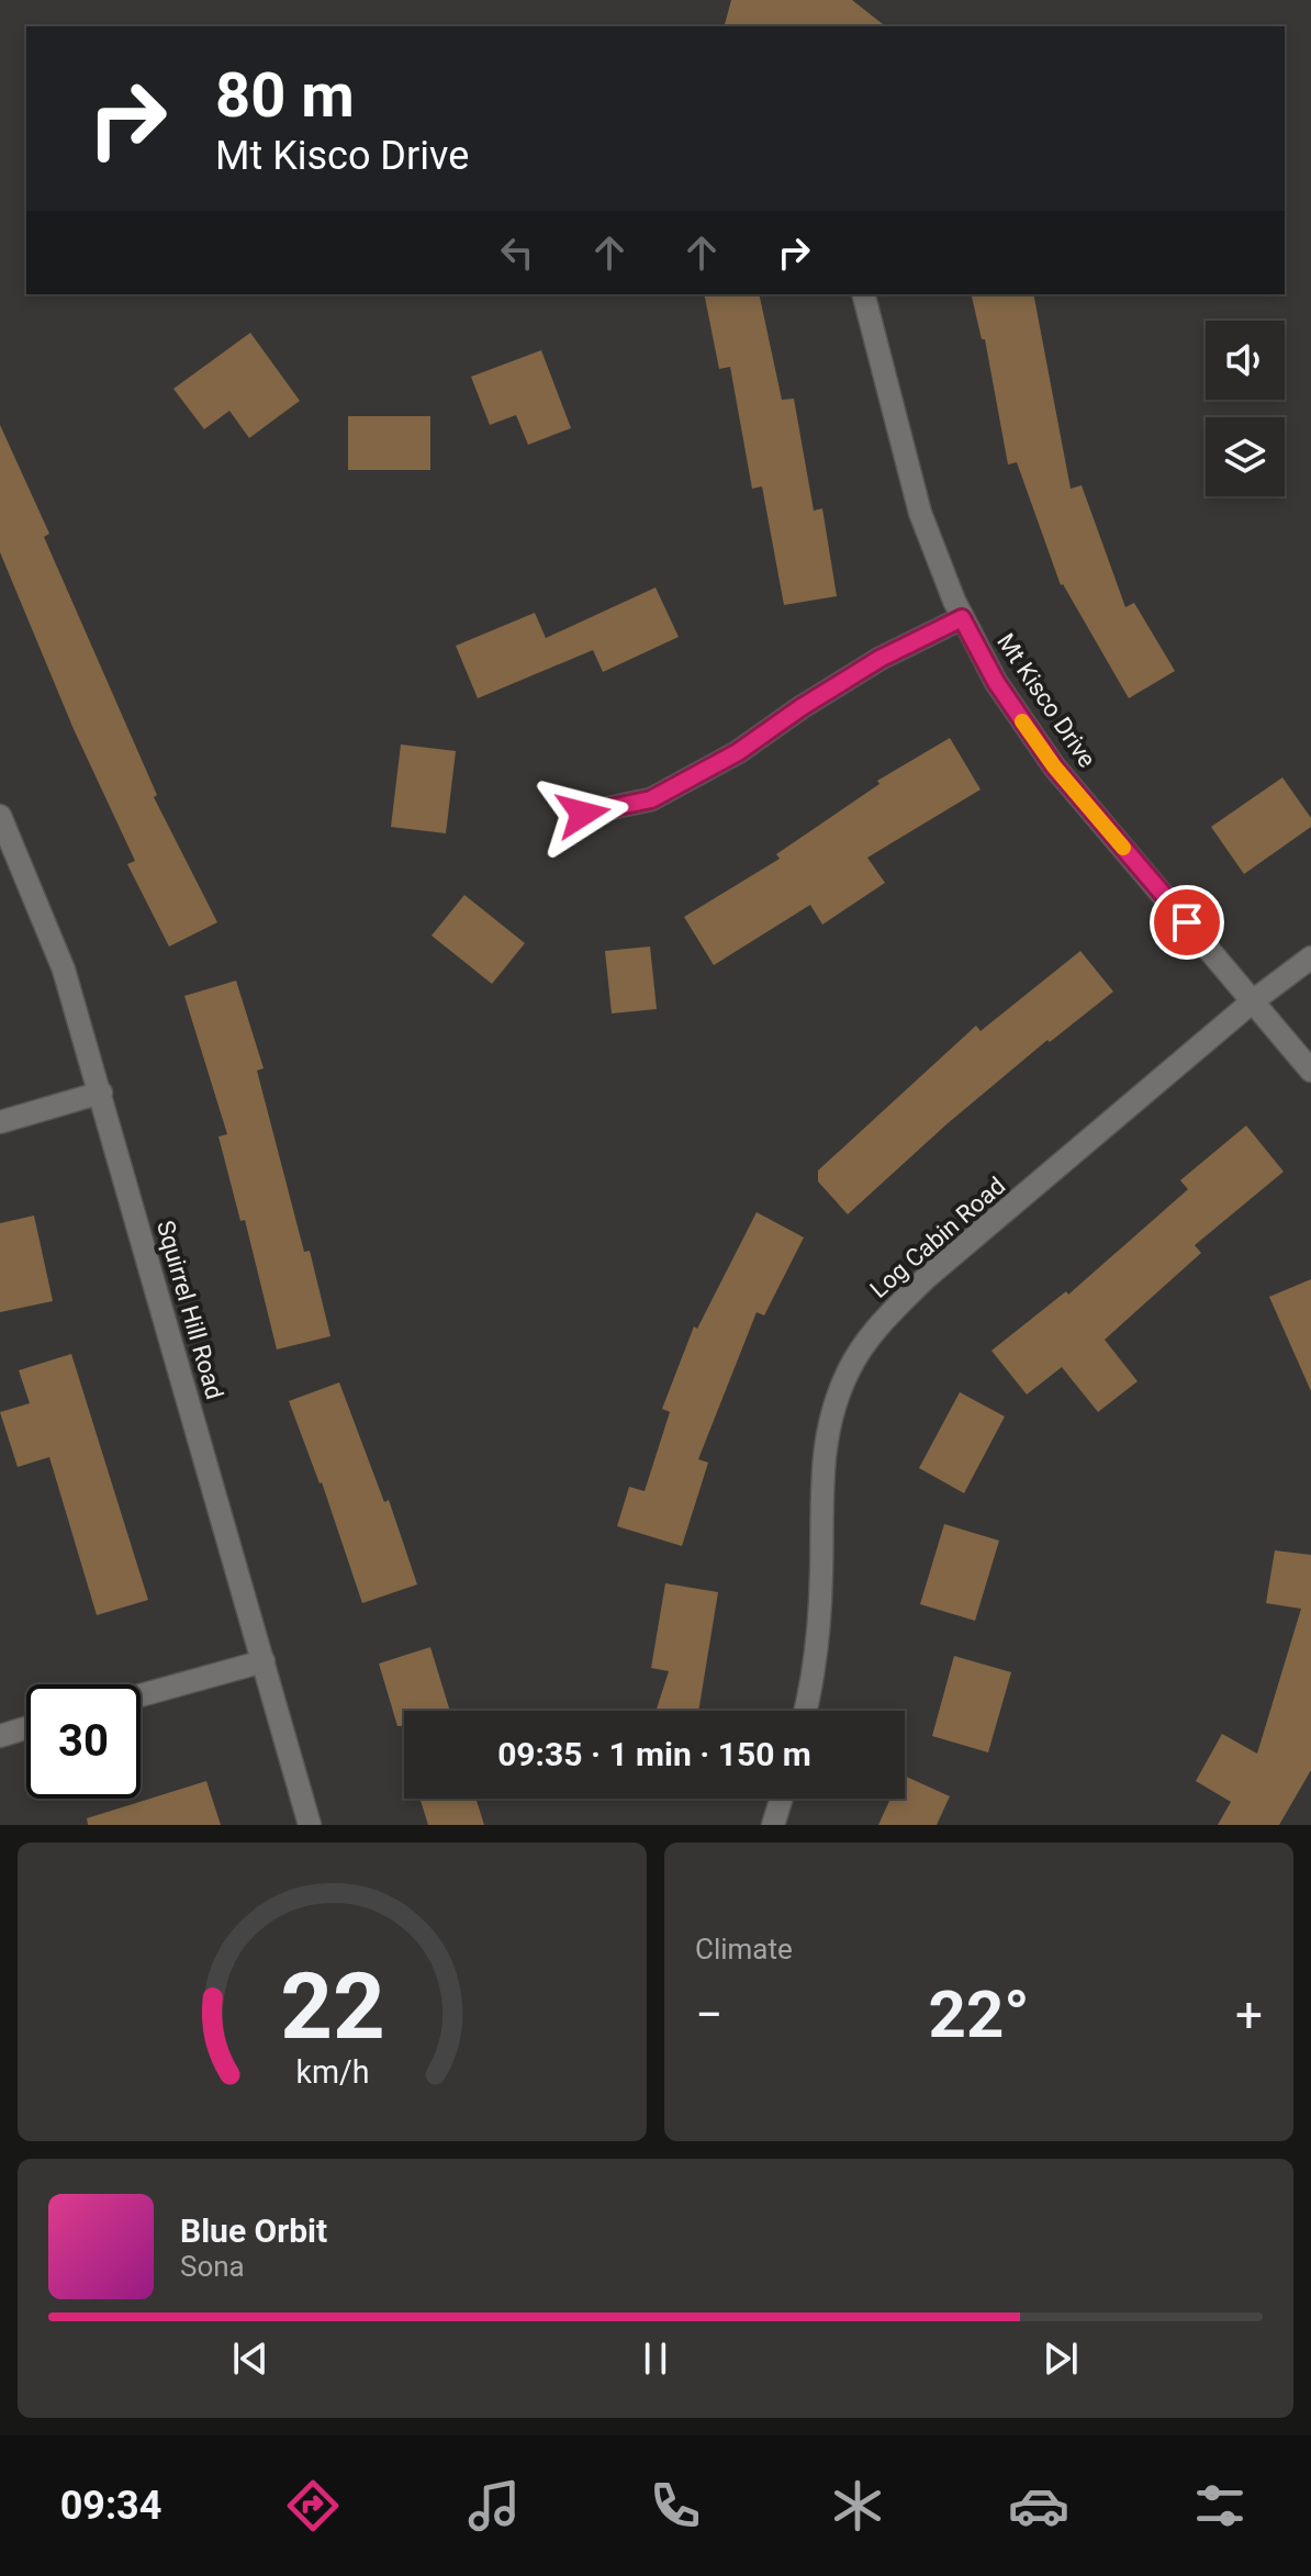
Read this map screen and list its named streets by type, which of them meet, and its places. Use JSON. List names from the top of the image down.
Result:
{
  "streets": {
    "street": ["Mt Kisco Drive", "Log Cabin Road", "Squirrel Hill Road"]
  },
  "crossings": [
    ["Mt Kisco Drive", "Log Cabin Road"]
  ],
  "page": {
    "turn": ["80 m", "Mt Kisco Drive"],
    "limit": "30",
    "trip": "09:35 · 1 min · 150 m",
    "tile": "Climate",
    "heat": ["−", "22°", "+"],
    "song": ["Blue Orbit", "Sona"],
    "tabs": "09:34",
    "gauge": ["22", "km/h"]
  }
}
